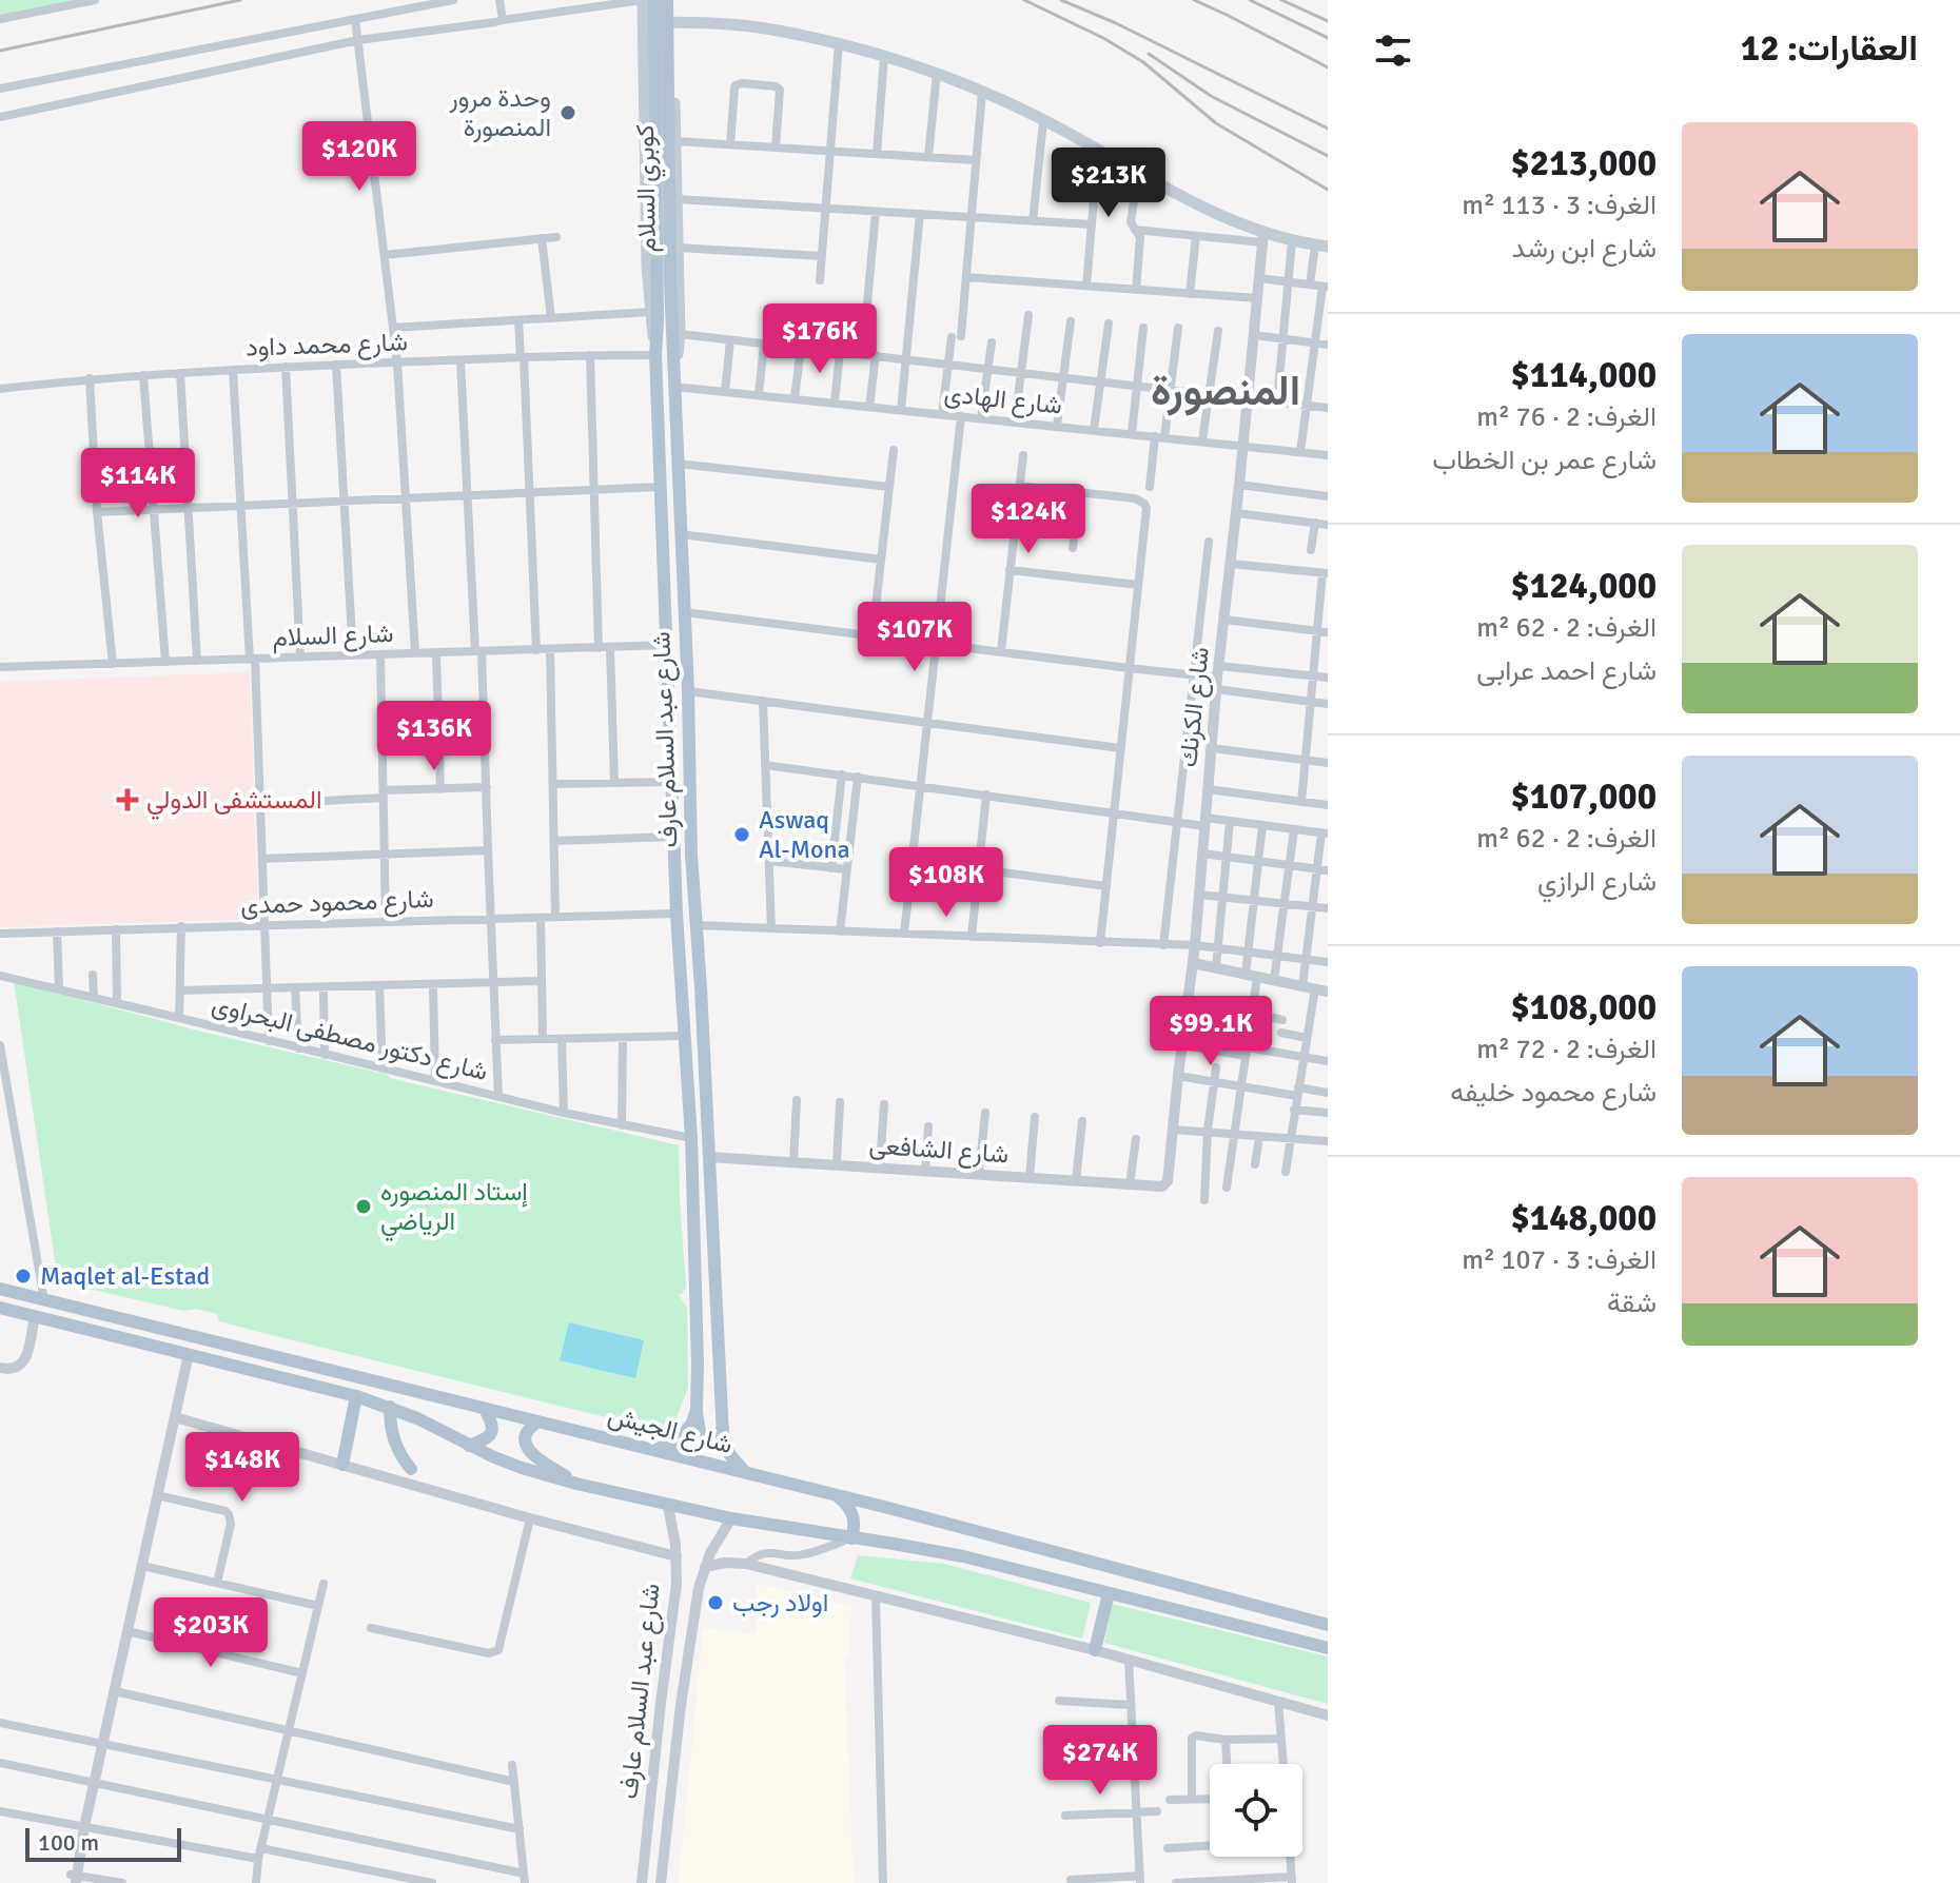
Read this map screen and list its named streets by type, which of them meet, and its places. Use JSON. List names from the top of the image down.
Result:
{
  "streets": {
    "main road": ["كوبري السلام", "شارع عبد السلام عارف", "شارع الجيش"],
    "street": [
      "شارع محمد داود",
      "شارع الهادى",
      "شارع السلام",
      "شارع الكرنك",
      "شارع محمود حمدى",
      "شارع دكتور مصطفى البحراوى",
      "شارع الشافعى"
    ]
  },
  "crossings": [
    ["كوبري السلام", "شارع محمد داود"],
    ["كوبري السلام", "شارع الهادى"],
    ["كوبري السلام", "شارع عبد السلام عارف"],
    ["شارع محمد داود", "شارع عبد السلام عارف"],
    ["شارع الهادى", "شارع الكرنك"],
    ["شارع الهادى", "شارع عبد السلام عارف"],
    ["شارع السلام", "شارع عبد السلام عارف"],
    ["شارع الكرنك", "شارع الشافعى"],
    ["شارع عبد السلام عارف", "شارع محمود حمدى"],
    ["شارع عبد السلام عارف", "شارع دكتور مصطفى البحراوى"],
    ["شارع عبد السلام عارف", "شارع الشافعى"],
    ["شارع عبد السلام عارف", "شارع الجيش"]
  ],
  "districts": ["المنصورة"],
  "places": {
    "other": [
      "وحدة مرور المنصورة",
      "Aswaq Al-Mona",
      "إستاد المنصوره الرياضي",
      "Maqlet al-Estad",
      "اولاد رجب"
    ],
    "health": ["المستشفى الدولي"]
  },
  "scale_bar": "100 m",
  "page": {
    "heading": "العقارات: 12",
    "list": [
      {
        "name": "$213,000",
        "note": "الغرف: 3 · 113 m² · شارع ابن رشد"
      },
      {
        "name": "$114,000",
        "note": "الغرف: 2 · 76 m² · شارع عمر بن الخطاب"
      },
      {
        "name": "$124,000",
        "note": "الغرف: 2 · 62 m² · شارع احمد عرابى"
      },
      {
        "name": "$107,000",
        "note": "الغرف: 2 · 62 m² · شارع الرازي"
      },
      {
        "name": "$108,000",
        "note": "الغرف: 2 · 72 m² · شارع محمود خليفه"
      },
      {
        "name": "$148,000",
        "note": "الغرف: 3 · 107 m² · شقة"
      }
    ],
    "price": [
      "$120K",
      "$213K",
      "$176K",
      "$114K",
      "$124K",
      "$107K",
      "$136K",
      "$108K",
      "$99.1K",
      "$148K",
      "$203K",
      "$274K"
    ],
    "scale": "100 m"
  }
}
